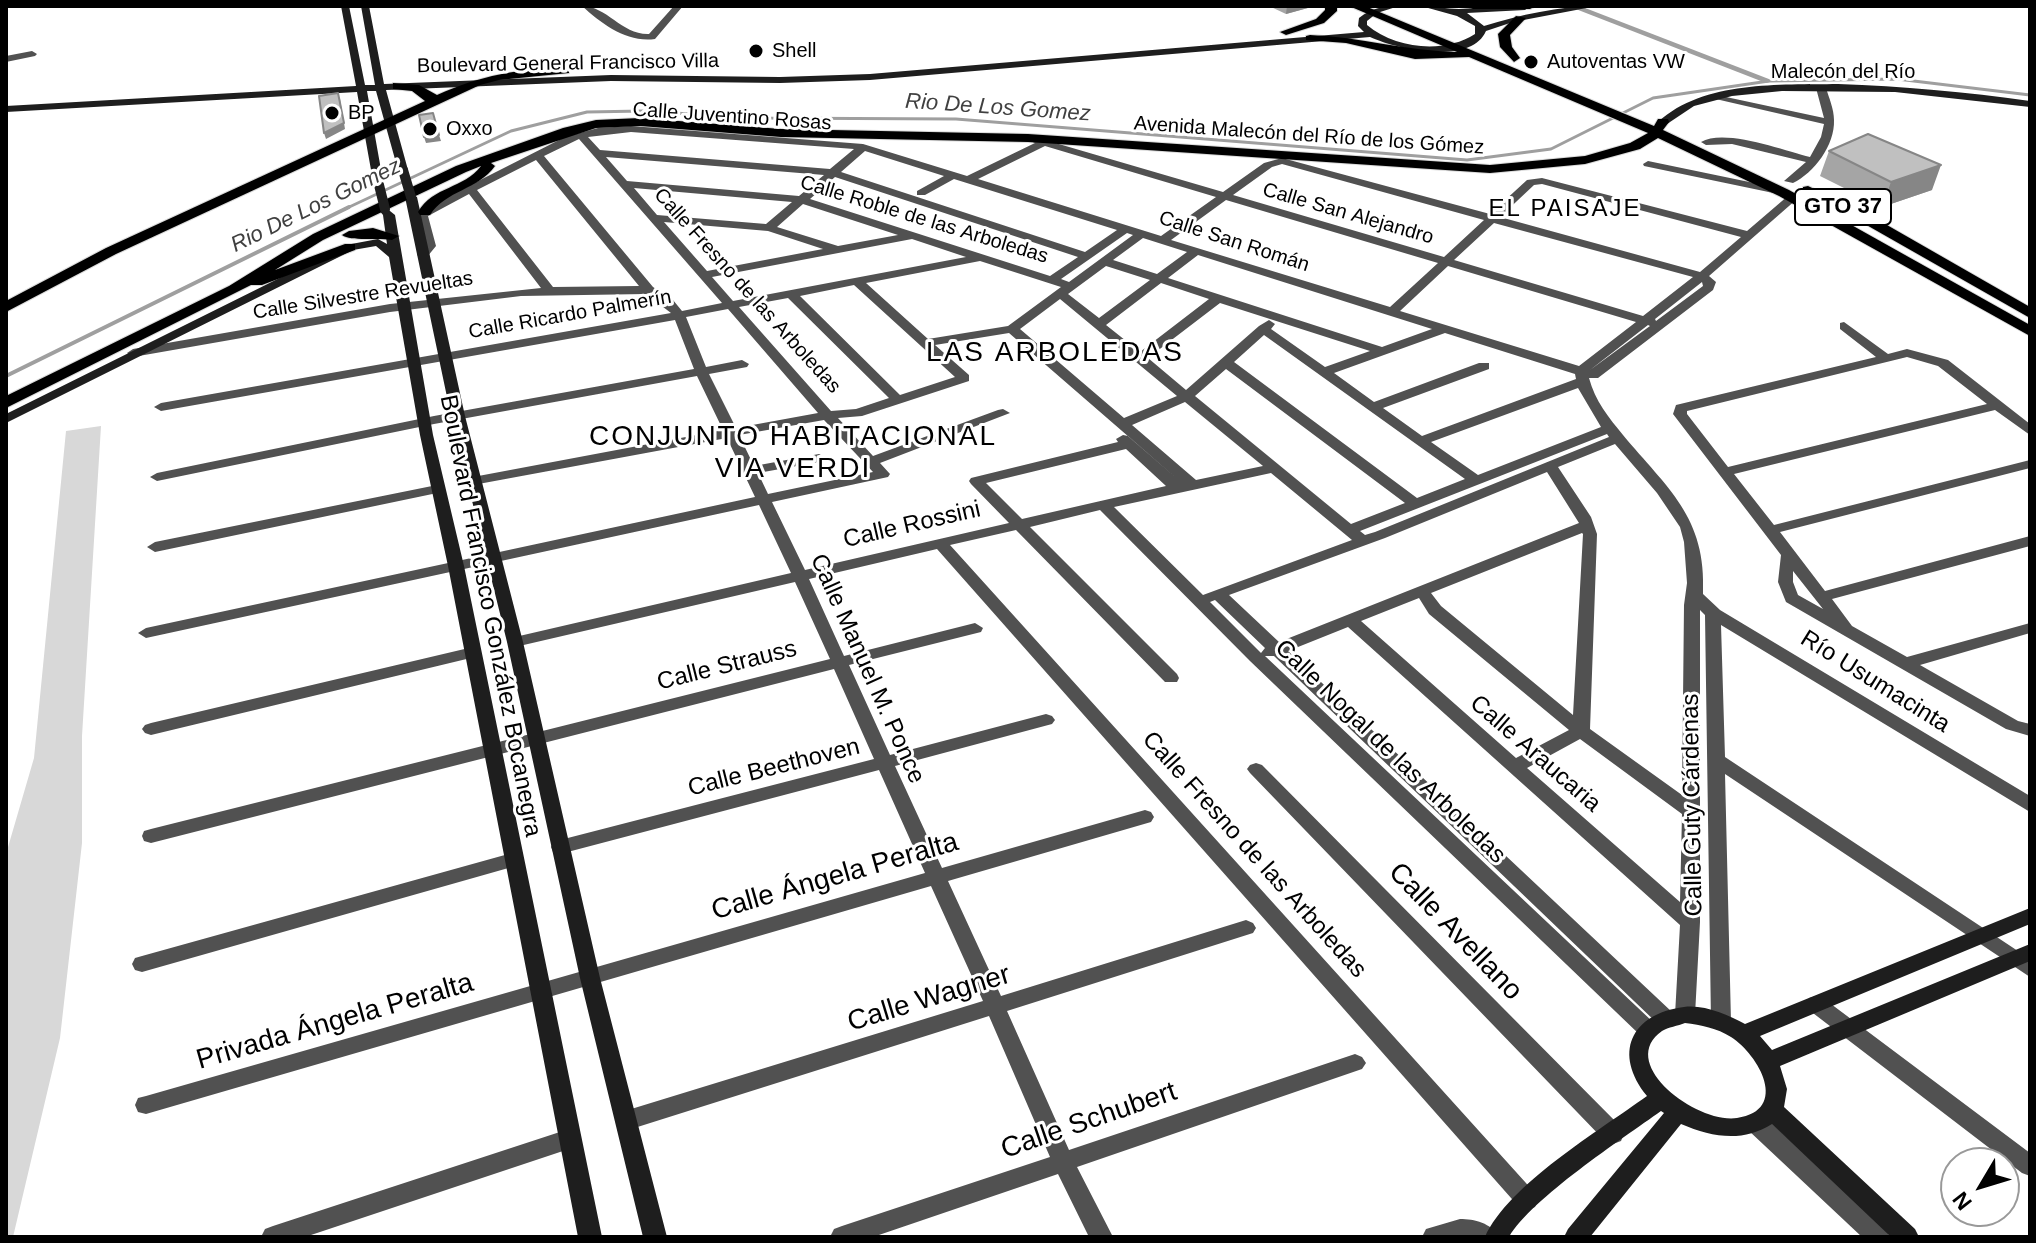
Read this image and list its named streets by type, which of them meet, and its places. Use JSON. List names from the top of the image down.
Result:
{
  "streets": {
    "main road": [
      "Boulevard General Francisco Villa",
      "Malecón del Río",
      "Avenida Malecón del Río de los Gómez",
      "GTO 37",
      "Boulevard Francisco González Bocanegra"
    ],
    "street": [
      "Calle Juventino Rosas",
      "Calle San Alejandro",
      "Calle Roble de las Arboledas",
      "Calle San Román",
      "Calle Fresno de las Arboledas",
      "Calle Silvestre Revueltas",
      "Calle Ricardo Palmerín",
      "Calle Rossini",
      "Calle Strauss",
      "Calle Manuel M. Ponce",
      "Río Usumacinta",
      "Calle Nogal de las Arboledas",
      "Calle Araucaria",
      "Calle Beethoven",
      "Calle Guty Cárdenas",
      "Calle Ángela Peralta",
      "Calle Avellano",
      "Calle Wagner",
      "Privada Ángela Peralta",
      "Calle Schubert"
    ]
  },
  "crossings": [
    ["Boulevard General Francisco Villa", "Boulevard Francisco González Bocanegra"],
    ["Malecón del Río", "GTO 37"],
    ["Calle Juventino Rosas", "Calle San Román"],
    ["Calle Juventino Rosas", "Calle Fresno de las Arboledas"],
    ["Calle Juventino Rosas", "Boulevard Francisco González Bocanegra"],
    ["Calle Juventino Rosas", "Calle Manuel M. Ponce"],
    ["Avenida Malecón del Río de los Gómez", "Calle San Alejandro"],
    ["Calle Roble de las Arboledas", "Calle Fresno de las Arboledas"],
    ["Calle Roble de las Arboledas", "Calle Ricardo Palmerín"],
    ["Calle San Román", "Calle Guty Cárdenas"],
    ["Calle Fresno de las Arboledas", "Calle Ricardo Palmerín"],
    ["Calle Fresno de las Arboledas", "Calle Rossini"],
    ["Calle Fresno de las Arboledas", "Calle Manuel M. Ponce"],
    ["Calle Silvestre Revueltas", "Boulevard Francisco González Bocanegra"],
    ["Calle Silvestre Revueltas", "Calle Manuel M. Ponce"],
    ["Calle Ricardo Palmerín", "Boulevard Francisco González Bocanegra"],
    ["Calle Ricardo Palmerín", "Calle Manuel M. Ponce"],
    ["Calle Rossini", "Boulevard Francisco González Bocanegra"],
    ["Calle Rossini", "Calle Manuel M. Ponce"],
    ["Calle Rossini", "Calle Nogal de las Arboledas"],
    ["Boulevard Francisco González Bocanegra", "Calle Strauss"],
    ["Boulevard Francisco González Bocanegra", "Calle Beethoven"],
    ["Boulevard Francisco González Bocanegra", "Calle Ángela Peralta"],
    ["Boulevard Francisco González Bocanegra", "Calle Wagner"],
    ["Boulevard Francisco González Bocanegra", "Privada Ángela Peralta"],
    ["Calle Strauss", "Calle Manuel M. Ponce"],
    ["Calle Manuel M. Ponce", "Calle Beethoven"],
    ["Calle Manuel M. Ponce", "Calle Ángela Peralta"],
    ["Calle Manuel M. Ponce", "Calle Wagner"],
    ["Calle Manuel M. Ponce", "Calle Schubert"],
    ["Río Usumacinta", "Calle Guty Cárdenas"],
    ["Calle Nogal de las Arboledas", "Calle Guty Cárdenas"],
    ["Calle Araucaria", "Calle Guty Cárdenas"],
    ["Calle Ángela Peralta", "Privada Ángela Peralta"]
  ],
  "districts": ["EL PAISAJE", "LAS ARBOLEDAS", "CONJUNTO HABITACIONAL VIA VERDI"],
  "water": ["Rio De Los Gomez"],
  "places": [
    "Shell",
    "Autoventas VW",
    "BP",
    "Oxxo"
  ],
  "north": "bottom left"
}
